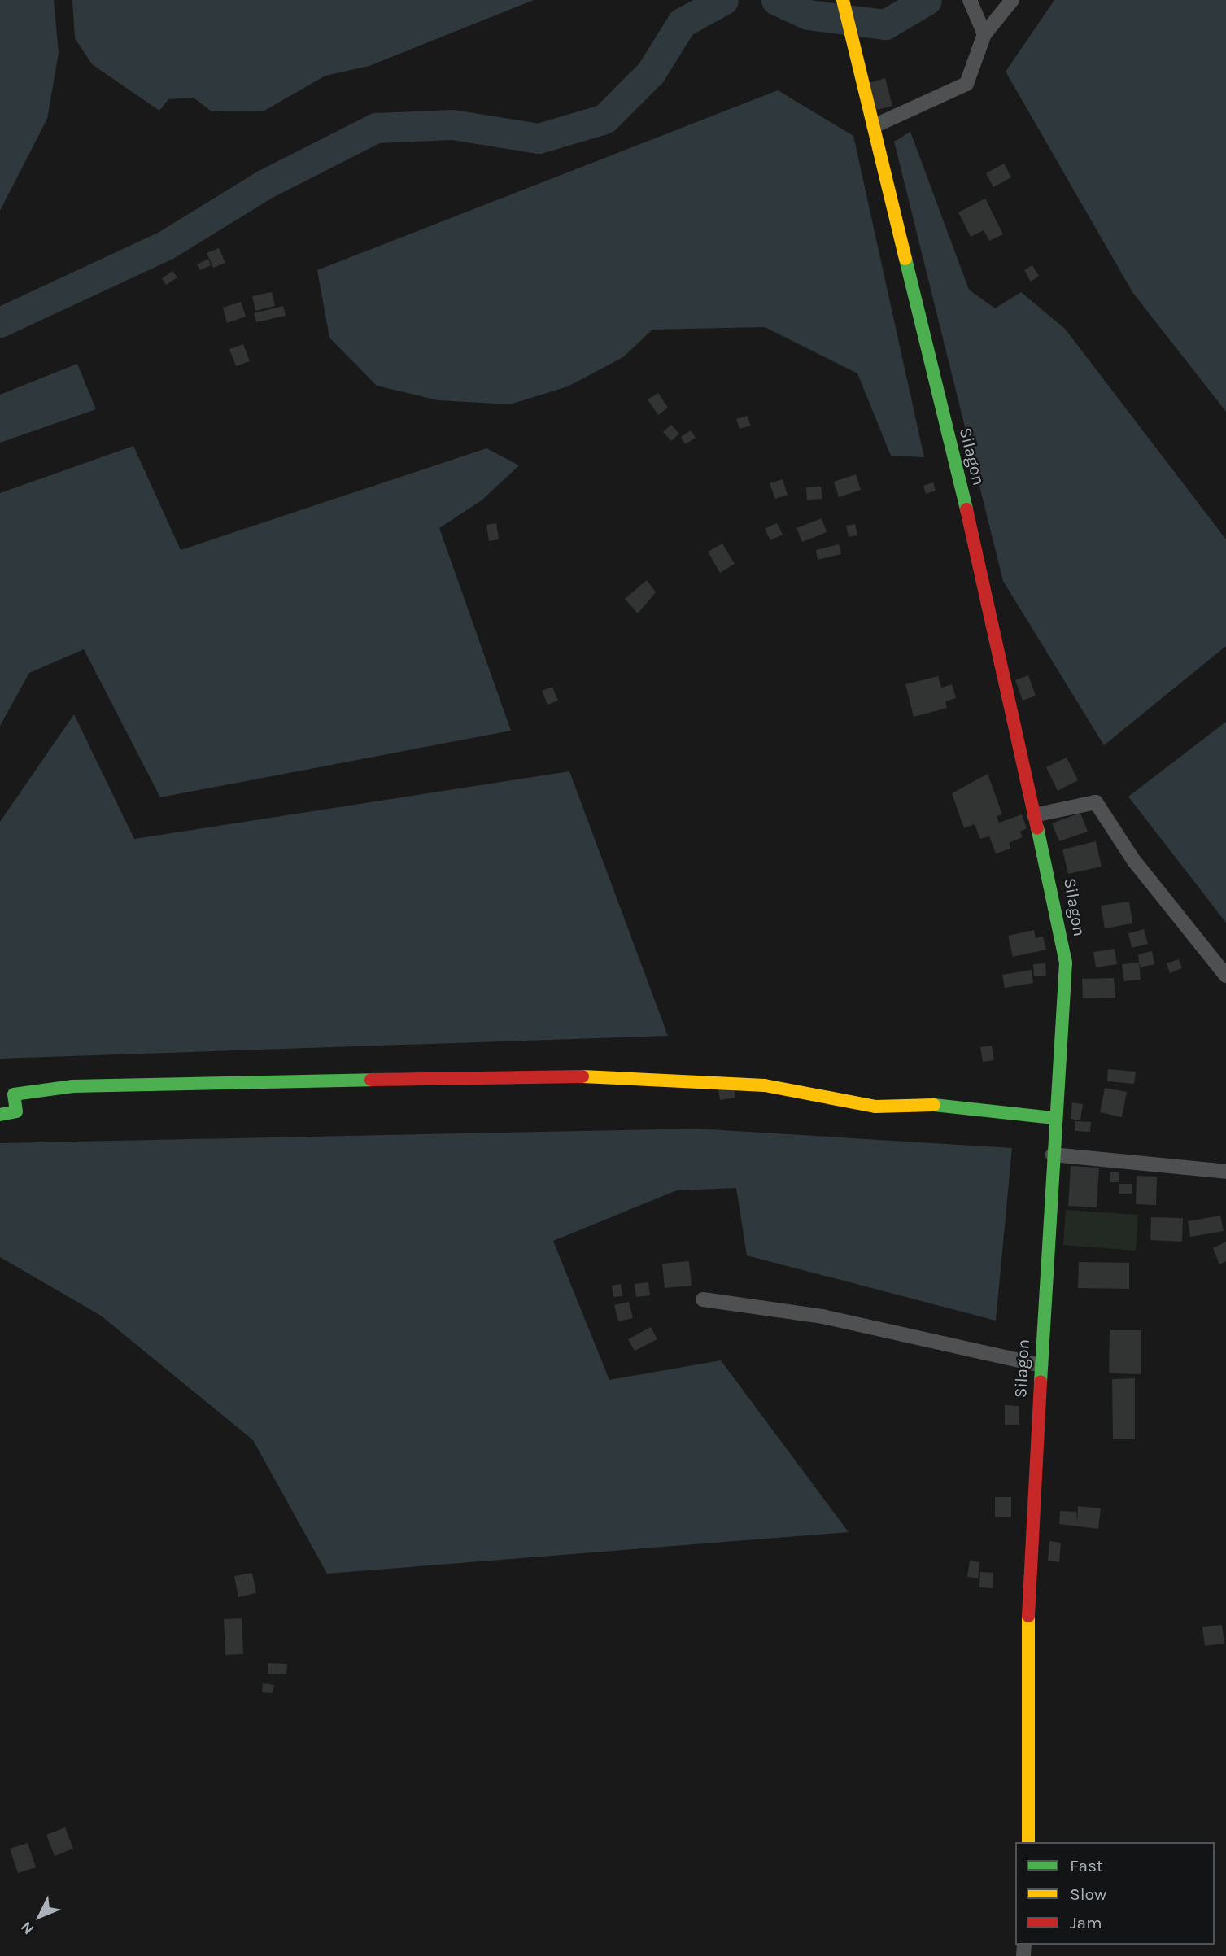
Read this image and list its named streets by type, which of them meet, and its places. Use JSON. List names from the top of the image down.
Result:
{
  "streets": {
    "street": ["Silagon"]
  },
  "legend": ["Fast", "Slow", "Jam"],
  "north": "bottom left"
}
